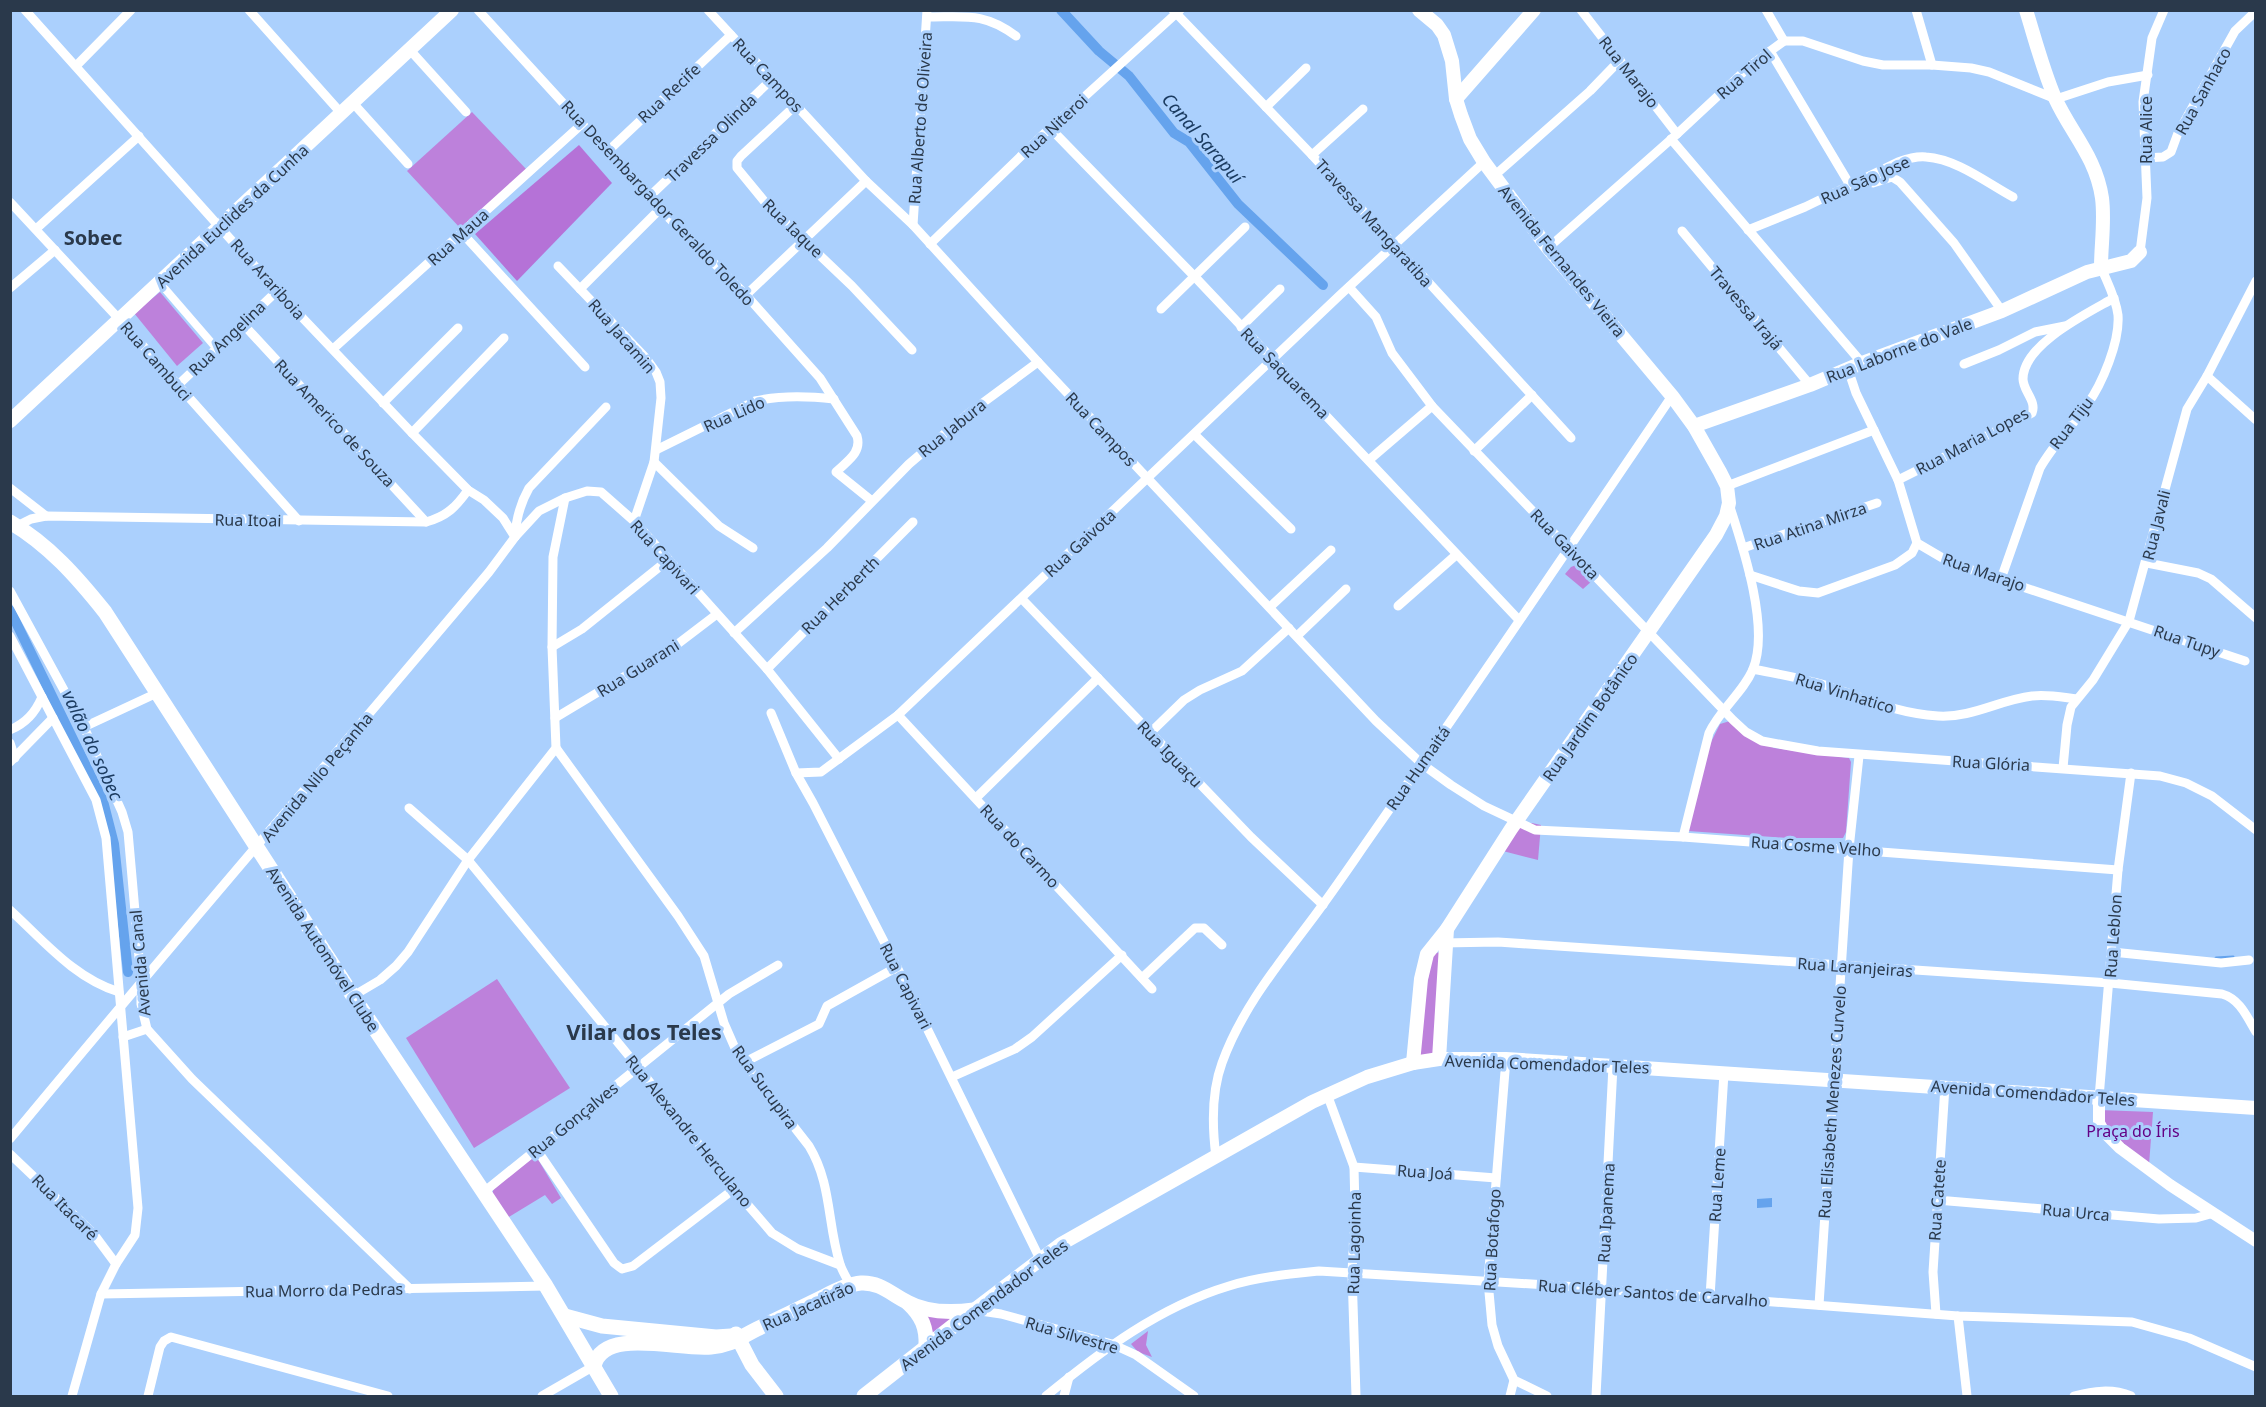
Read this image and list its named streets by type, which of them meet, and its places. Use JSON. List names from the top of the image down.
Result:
{
  "streets": {
    "main road": [
      "Avenida Euclides da Cunha",
      "Avenida Fernandes Vieira",
      "Rua Laborne do Vale",
      "Rua Jardim Botânico",
      "Avenida Automóvel Clube",
      "Avenida Comendador Teles",
      "Rua Jacatirão"
    ],
    "street": [
      "Rua Marajo",
      "Rua Tirol",
      "Rua Campos",
      "Rua Sanhaco",
      "Rua Recife",
      "Rua Alberto de Oliveira",
      "Rua Niteroi",
      "Rua Alice",
      "Travessa Olinda",
      "Rua Sāo Jose",
      "Rua Desembargador Geraldo Toledo",
      "Travessa Mangaratiba",
      "Rua Iaque",
      "Rua Maua",
      "Rua Arariboia",
      "Travessa Irajá",
      "Rua Jacamin",
      "Rua Angelina",
      "Rua Cambuci",
      "Rua Saquarema",
      "Rua Lido",
      "Rua Americo de Souza",
      "Rua Tiju",
      "Rua Jabura",
      "Rua Maria Lopes",
      "Rua Itoai",
      "Rua Javali",
      "Rua Atina Mirza",
      "Rua Gaivota",
      "Rua Capivari",
      "Rua Herberth",
      "Rua Tupy",
      "Rua Guarani",
      "Rua Vinhatico",
      "Rua Iguaçu",
      "Rua Glória",
      "Rua Humaitá",
      "Avenida Nilo Peçanha",
      "Rua do Carmo",
      "Rua Cosme Velho",
      "Rua Leblon",
      "Avenida Canal",
      "Rua Laranjeiras",
      "Rua Sucupira",
      "Rua Elisabeth Menezes Curvelo",
      "Rua Gonçalves",
      "Rua Alexandre Herculano",
      "Rua Joá",
      "Rua Leme",
      "Rua Catete",
      "Rua Itacaré",
      "Rua Urca",
      "Rua Ipanema",
      "Rua Botafogo",
      "Rua Lagoinha",
      "Rua Morro da Pedras",
      "Rua Cléber Santos de Carvalho",
      "Rua Silvestre"
    ]
  },
  "crossings": [
    ["Rua Marajo", "Rua Tirol"],
    ["Rua Marajo", "Rua Sāo Jose"],
    ["Rua Marajo", "Rua Laborne do Vale"],
    ["Rua Marajo", "Rua Tiju"],
    ["Rua Marajo", "Rua Javali"],
    ["Rua Marajo", "Rua Tupy"],
    ["Rua Tirol", "Avenida Fernandes Vieira"],
    ["Rua Campos", "Rua Recife"],
    ["Rua Campos", "Rua Alberto de Oliveira"],
    ["Rua Campos", "Rua Niteroi"],
    ["Rua Campos", "Travessa Olinda"],
    ["Rua Campos", "Rua Iaque"],
    ["Rua Campos", "Rua Jabura"],
    ["Rua Campos", "Rua Gaivota"],
    ["Rua Campos", "Rua Jardim Botânico"],
    ["Rua Campos", "Rua Humaitá"],
    ["Rua Campos", "Rua Cosme Velho"],
    ["Rua Sanhaco", "Rua Alice"],
    ["Rua Recife", "Rua Desembargador Geraldo Toledo"],
    ["Rua Niteroi", "Travessa Mangaratiba"],
    ["Rua Niteroi", "Rua Saquarema"],
    ["Rua Alice", "Rua Laborne do Vale"],
    ["Travessa Olinda", "Rua Desembargador Geraldo Toledo"],
    ["Rua Desembargador Geraldo Toledo", "Rua Maua"],
    ["Rua Desembargador Geraldo Toledo", "Rua Lido"],
    ["Avenida Euclides da Cunha", "Rua Arariboia"],
    ["Avenida Euclides da Cunha", "Rua Cambuci"],
    ["Travessa Mangaratiba", "Rua Gaivota"],
    ["Rua Maua", "Rua Arariboia"],
    ["Avenida Fernandes Vieira", "Rua Laborne do Vale"],
    ["Avenida Fernandes Vieira", "Rua Gaivota"],
    ["Avenida Fernandes Vieira", "Rua Jardim Botânico"],
    ["Avenida Fernandes Vieira", "Rua Humaitá"],
    ["Rua Arariboia", "Rua Angelina"],
    ["Rua Arariboia", "Rua Itoai"],
    ["Rua Arariboia", "Rua Capivari"],
    ["Rua Arariboia", "Avenida Nilo Peçanha"],
    ["Travessa Irajá", "Rua Laborne do Vale"],
    ["Rua Jacamin", "Rua Lido"],
    ["Rua Jacamin", "Rua Capivari"],
    ["Rua Angelina", "Rua Cambuci"],
    ["Rua Angelina", "Rua Americo de Souza"],
    ["Rua Laborne do Vale", "Rua Tiju"],
    ["Rua Cambuci", "Rua Itoai"],
    ["Rua Saquarema", "Rua Gaivota"],
    ["Rua Saquarema", "Rua Humaitá"],
    ["Rua Americo de Souza", "Rua Itoai"],
    ["Rua Tiju", "Rua Maria Lopes"],
    ["Rua Jabura", "Rua Capivari"],
    ["Rua Itoai", "Avenida Automóvel Clube"],
    ["Rua Javali", "Rua Tupy"],
    ["Rua Javali", "Rua Vinhatico"],
    ["Rua Javali", "Rua Glória"],
    ["Rua Gaivota", "Rua Capivari"],
    ["Rua Gaivota", "Rua Jardim Botânico"],
    ["Rua Gaivota", "Rua Iguaçu"],
    ["Rua Gaivota", "Rua Glória"],
    ["Rua Gaivota", "Rua Humaitá"],
    ["Rua Gaivota", "Rua do Carmo"],
    ["Rua Capivari", "Rua Herberth"],
    ["Rua Capivari", "Rua Guarani"],
    ["Rua Capivari", "Avenida Nilo Peçanha"],
    ["Rua Capivari", "Avenida Comendador Teles"],
    ["Rua Jardim Botânico", "Rua Cosme Velho"],
    ["Rua Jardim Botânico", "Rua Laranjeiras"],
    ["Rua Jardim Botânico", "Avenida Comendador Teles"],
    ["Rua Iguaçu", "Rua Humaitá"],
    ["Rua Glória", "Rua Leblon"],
    ["Rua Glória", "Rua Elisabeth Menezes Curvelo"],
    ["Rua Humaitá", "Avenida Comendador Teles"],
    ["Avenida Nilo Peçanha", "Avenida Automóvel Clube"],
    ["Avenida Nilo Peçanha", "Avenida Canal"],
    ["Rua Cosme Velho", "Rua Leblon"],
    ["Rua Cosme Velho", "Rua Elisabeth Menezes Curvelo"],
    ["Rua Leblon", "Rua Laranjeiras"],
    ["Rua Leblon", "Avenida Comendador Teles"],
    ["Avenida Automóvel Clube", "Rua Gonçalves"],
    ["Avenida Automóvel Clube", "Rua Morro da Pedras"],
    ["Avenida Automóvel Clube", "Rua Jacatirão"],
    ["Avenida Canal", "Rua Itacaré"],
    ["Avenida Canal", "Rua Morro da Pedras"],
    ["Rua Laranjeiras", "Rua Elisabeth Menezes Curvelo"],
    ["Avenida Comendador Teles", "Rua Elisabeth Menezes Curvelo"],
    ["Avenida Comendador Teles", "Rua Leme"],
    ["Avenida Comendador Teles", "Rua Catete"],
    ["Avenida Comendador Teles", "Rua Ipanema"],
    ["Avenida Comendador Teles", "Rua Botafogo"],
    ["Avenida Comendador Teles", "Rua Lagoinha"],
    ["Avenida Comendador Teles", "Rua Jacatirão"],
    ["Avenida Comendador Teles", "Rua Silvestre"],
    ["Rua Sucupira", "Rua Gonçalves"],
    ["Rua Sucupira", "Rua Alexandre Herculano"],
    ["Rua Sucupira", "Rua Jacatirão"],
    ["Rua Elisabeth Menezes Curvelo", "Rua Cléber Santos de Carvalho"],
    ["Rua Gonçalves", "Rua Alexandre Herculano"],
    ["Rua Joá", "Rua Botafogo"],
    ["Rua Joá", "Rua Lagoinha"],
    ["Rua Leme", "Rua Cléber Santos de Carvalho"],
    ["Rua Catete", "Rua Urca"],
    ["Rua Catete", "Rua Cléber Santos de Carvalho"],
    ["Rua Ipanema", "Rua Cléber Santos de Carvalho"],
    ["Rua Botafogo", "Rua Cléber Santos de Carvalho"],
    ["Rua Lagoinha", "Rua Cléber Santos de Carvalho"],
    ["Rua Cléber Santos de Carvalho", "Rua Silvestre"],
    ["Rua Jacatirão", "Rua Silvestre"]
  ],
  "districts": ["Sobec", "Vilar dos Teles"],
  "water": ["Canal Sarapuí", "valão do sobec"],
  "parks": ["Praça do Íris"]
}
